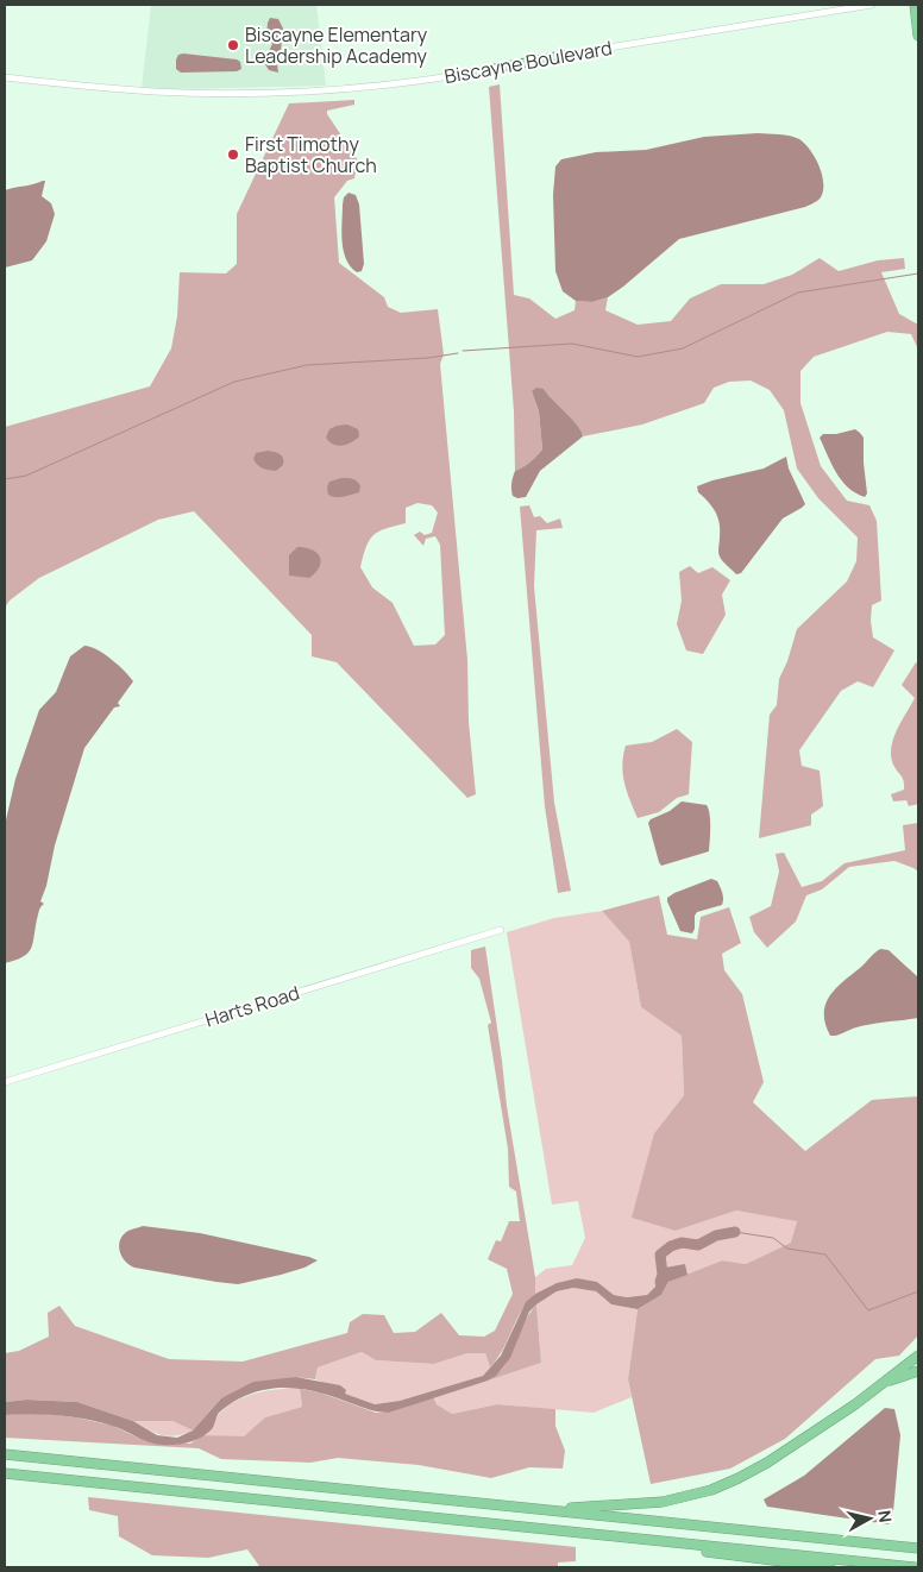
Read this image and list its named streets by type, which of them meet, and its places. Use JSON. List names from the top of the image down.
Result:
{
  "streets": {
    "main road": ["Biscayne Boulevard"],
    "street": ["Harts Road"]
  },
  "places": ["Biscayne Elementary Leadership Academy", "First Timothy Baptist Church"],
  "north": "right"
}
